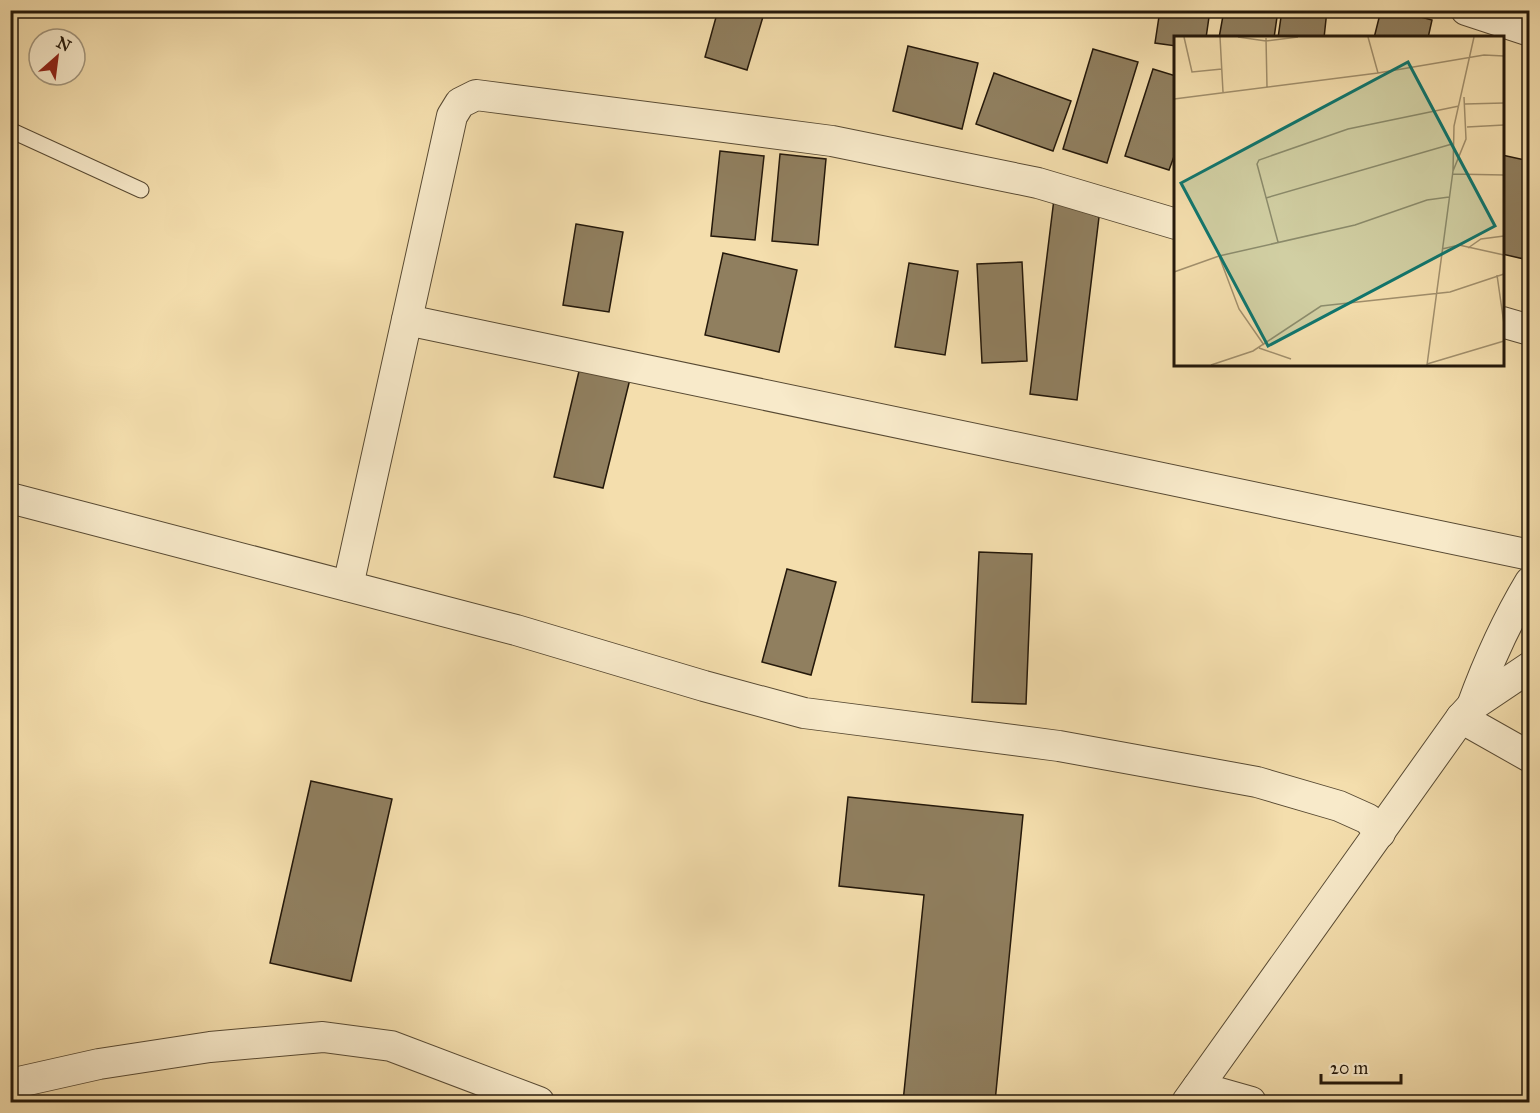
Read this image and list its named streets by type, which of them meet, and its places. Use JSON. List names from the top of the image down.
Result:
{
  "scale_bar": "20 m",
  "north": "top right"
}
